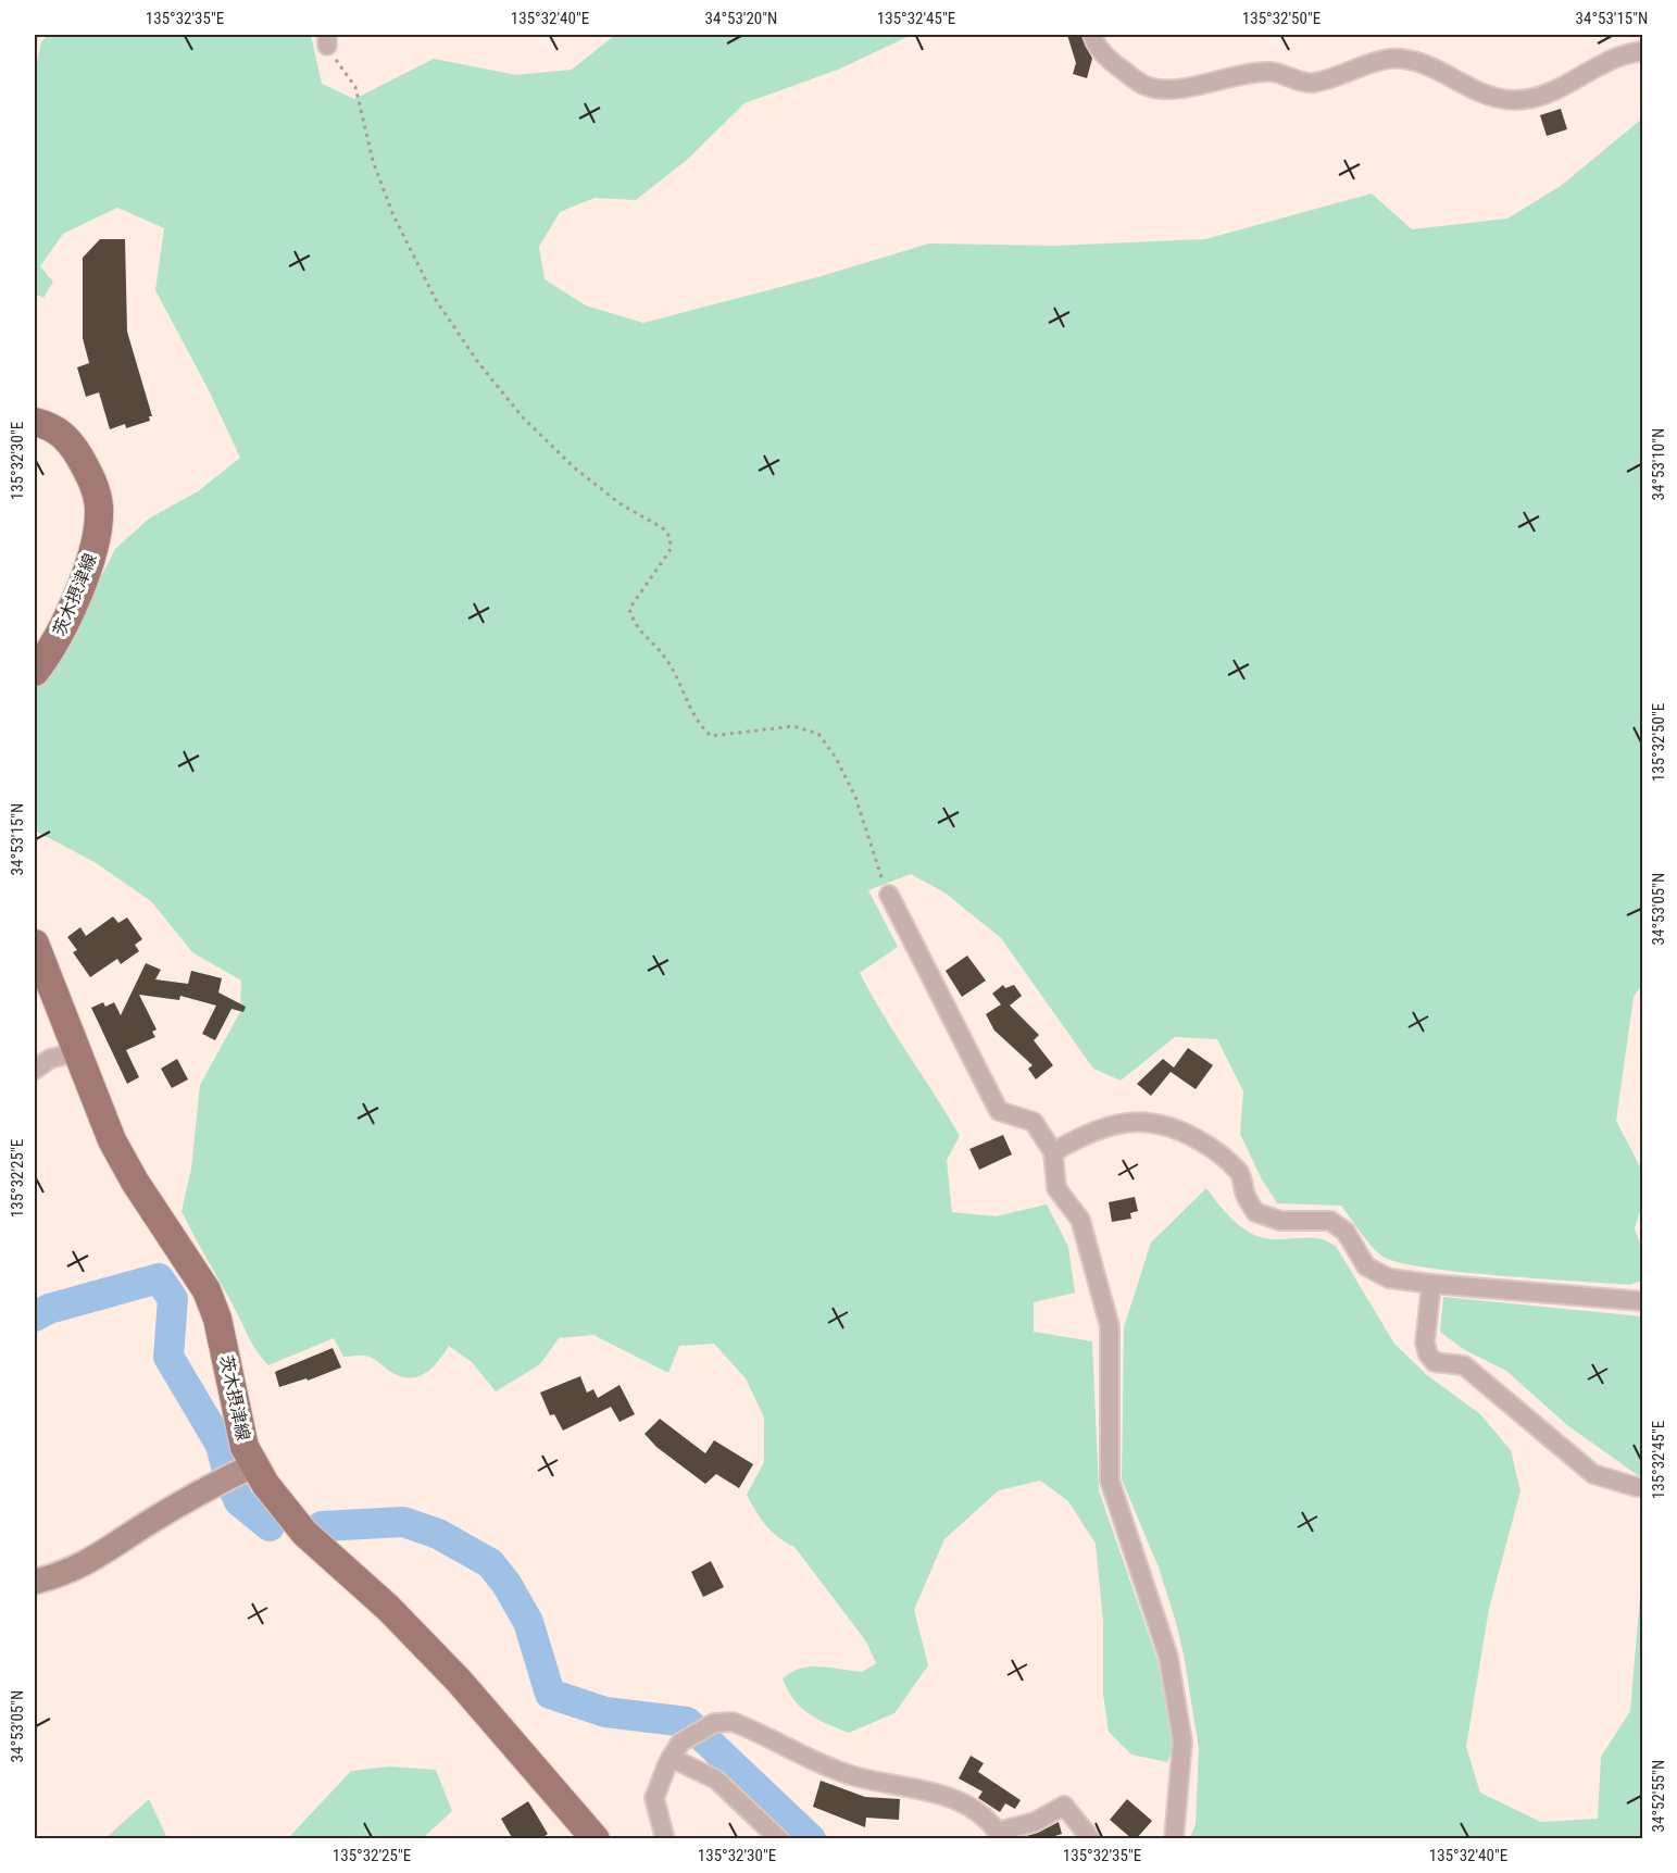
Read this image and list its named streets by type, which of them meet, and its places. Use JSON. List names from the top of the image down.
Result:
{
  "streets": {
    "main road": ["茨木摂津線"]
  },
  "coordinates": [
    "135°32'35\"E",
    "135°32'40\"E",
    "34°53'20\"N",
    "135°32'45\"E",
    "135°32'50\"E",
    "34°53'15\"N",
    "135°32'30\"E",
    "34°53'10\"N",
    "34°53'05\"N",
    "135°32'25\"E",
    "34°52'55\"N"
  ]
}
